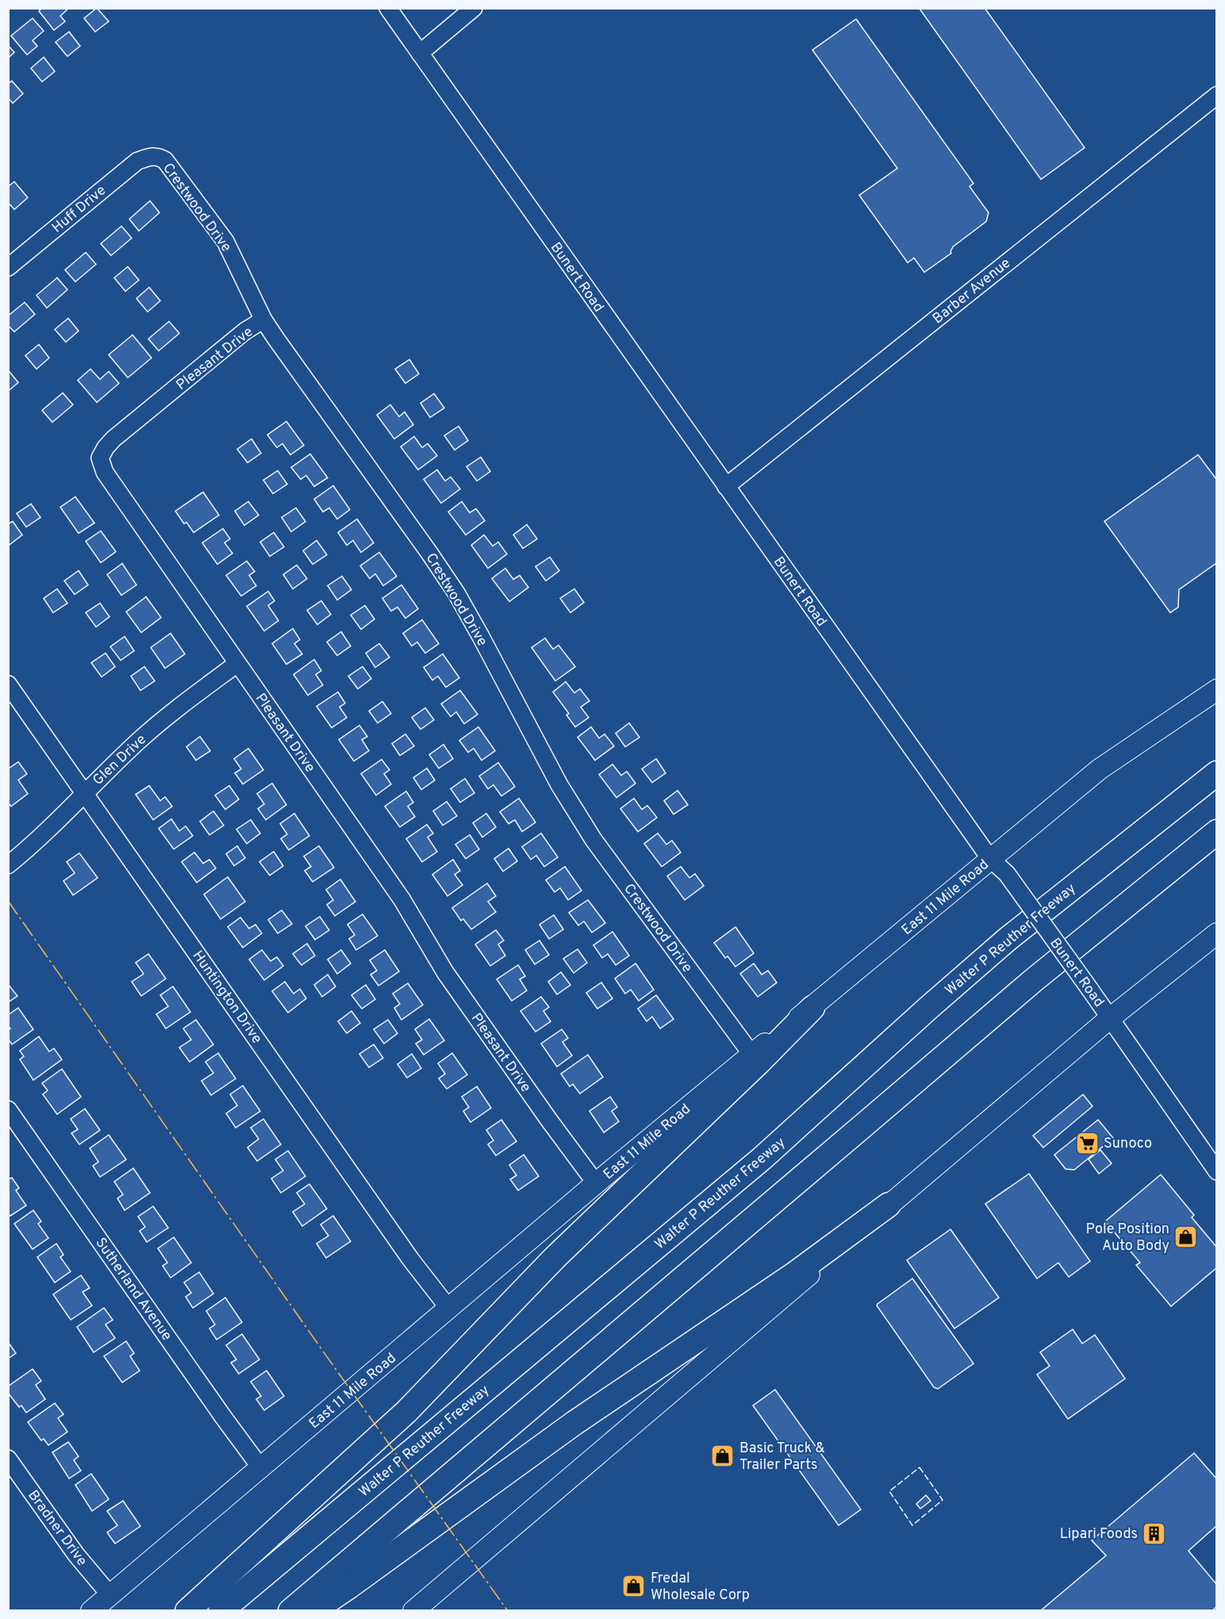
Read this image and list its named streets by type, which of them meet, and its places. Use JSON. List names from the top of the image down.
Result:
{
  "streets": {
    "highway": ["Walter P Reuther Freeway"],
    "main road": ["East 11 Mile Road"],
    "street": [
      "Crestwood Drive",
      "Huff Drive",
      "Bunert Road",
      "Barber Avenue",
      "Pleasant Drive",
      "Glen Drive",
      "Huntington Drive",
      "Sutherland Avenue",
      "Bradner Drive"
    ]
  },
  "crossings": [
    ["Crestwood Drive", "Huff Drive"],
    ["Crestwood Drive", "Pleasant Drive"],
    ["Crestwood Drive", "East 11 Mile Road"],
    ["Bunert Road", "Barber Avenue"],
    ["Bunert Road", "East 11 Mile Road"],
    ["Pleasant Drive", "Glen Drive"],
    ["Pleasant Drive", "East 11 Mile Road"],
    ["Glen Drive", "Huntington Drive"],
    ["East 11 Mile Road", "Huntington Drive"],
    ["East 11 Mile Road", "Sutherland Avenue"],
    ["East 11 Mile Road", "Bradner Drive"]
  ],
  "places": {
    "supermarket": ["Sunoco"],
    "shop": ["Pole Position Auto Body", "Basic Truck & Trailer Parts", "Fredal Wholesale Corp"],
    "building": ["Lipari Foods"]
  }
}
